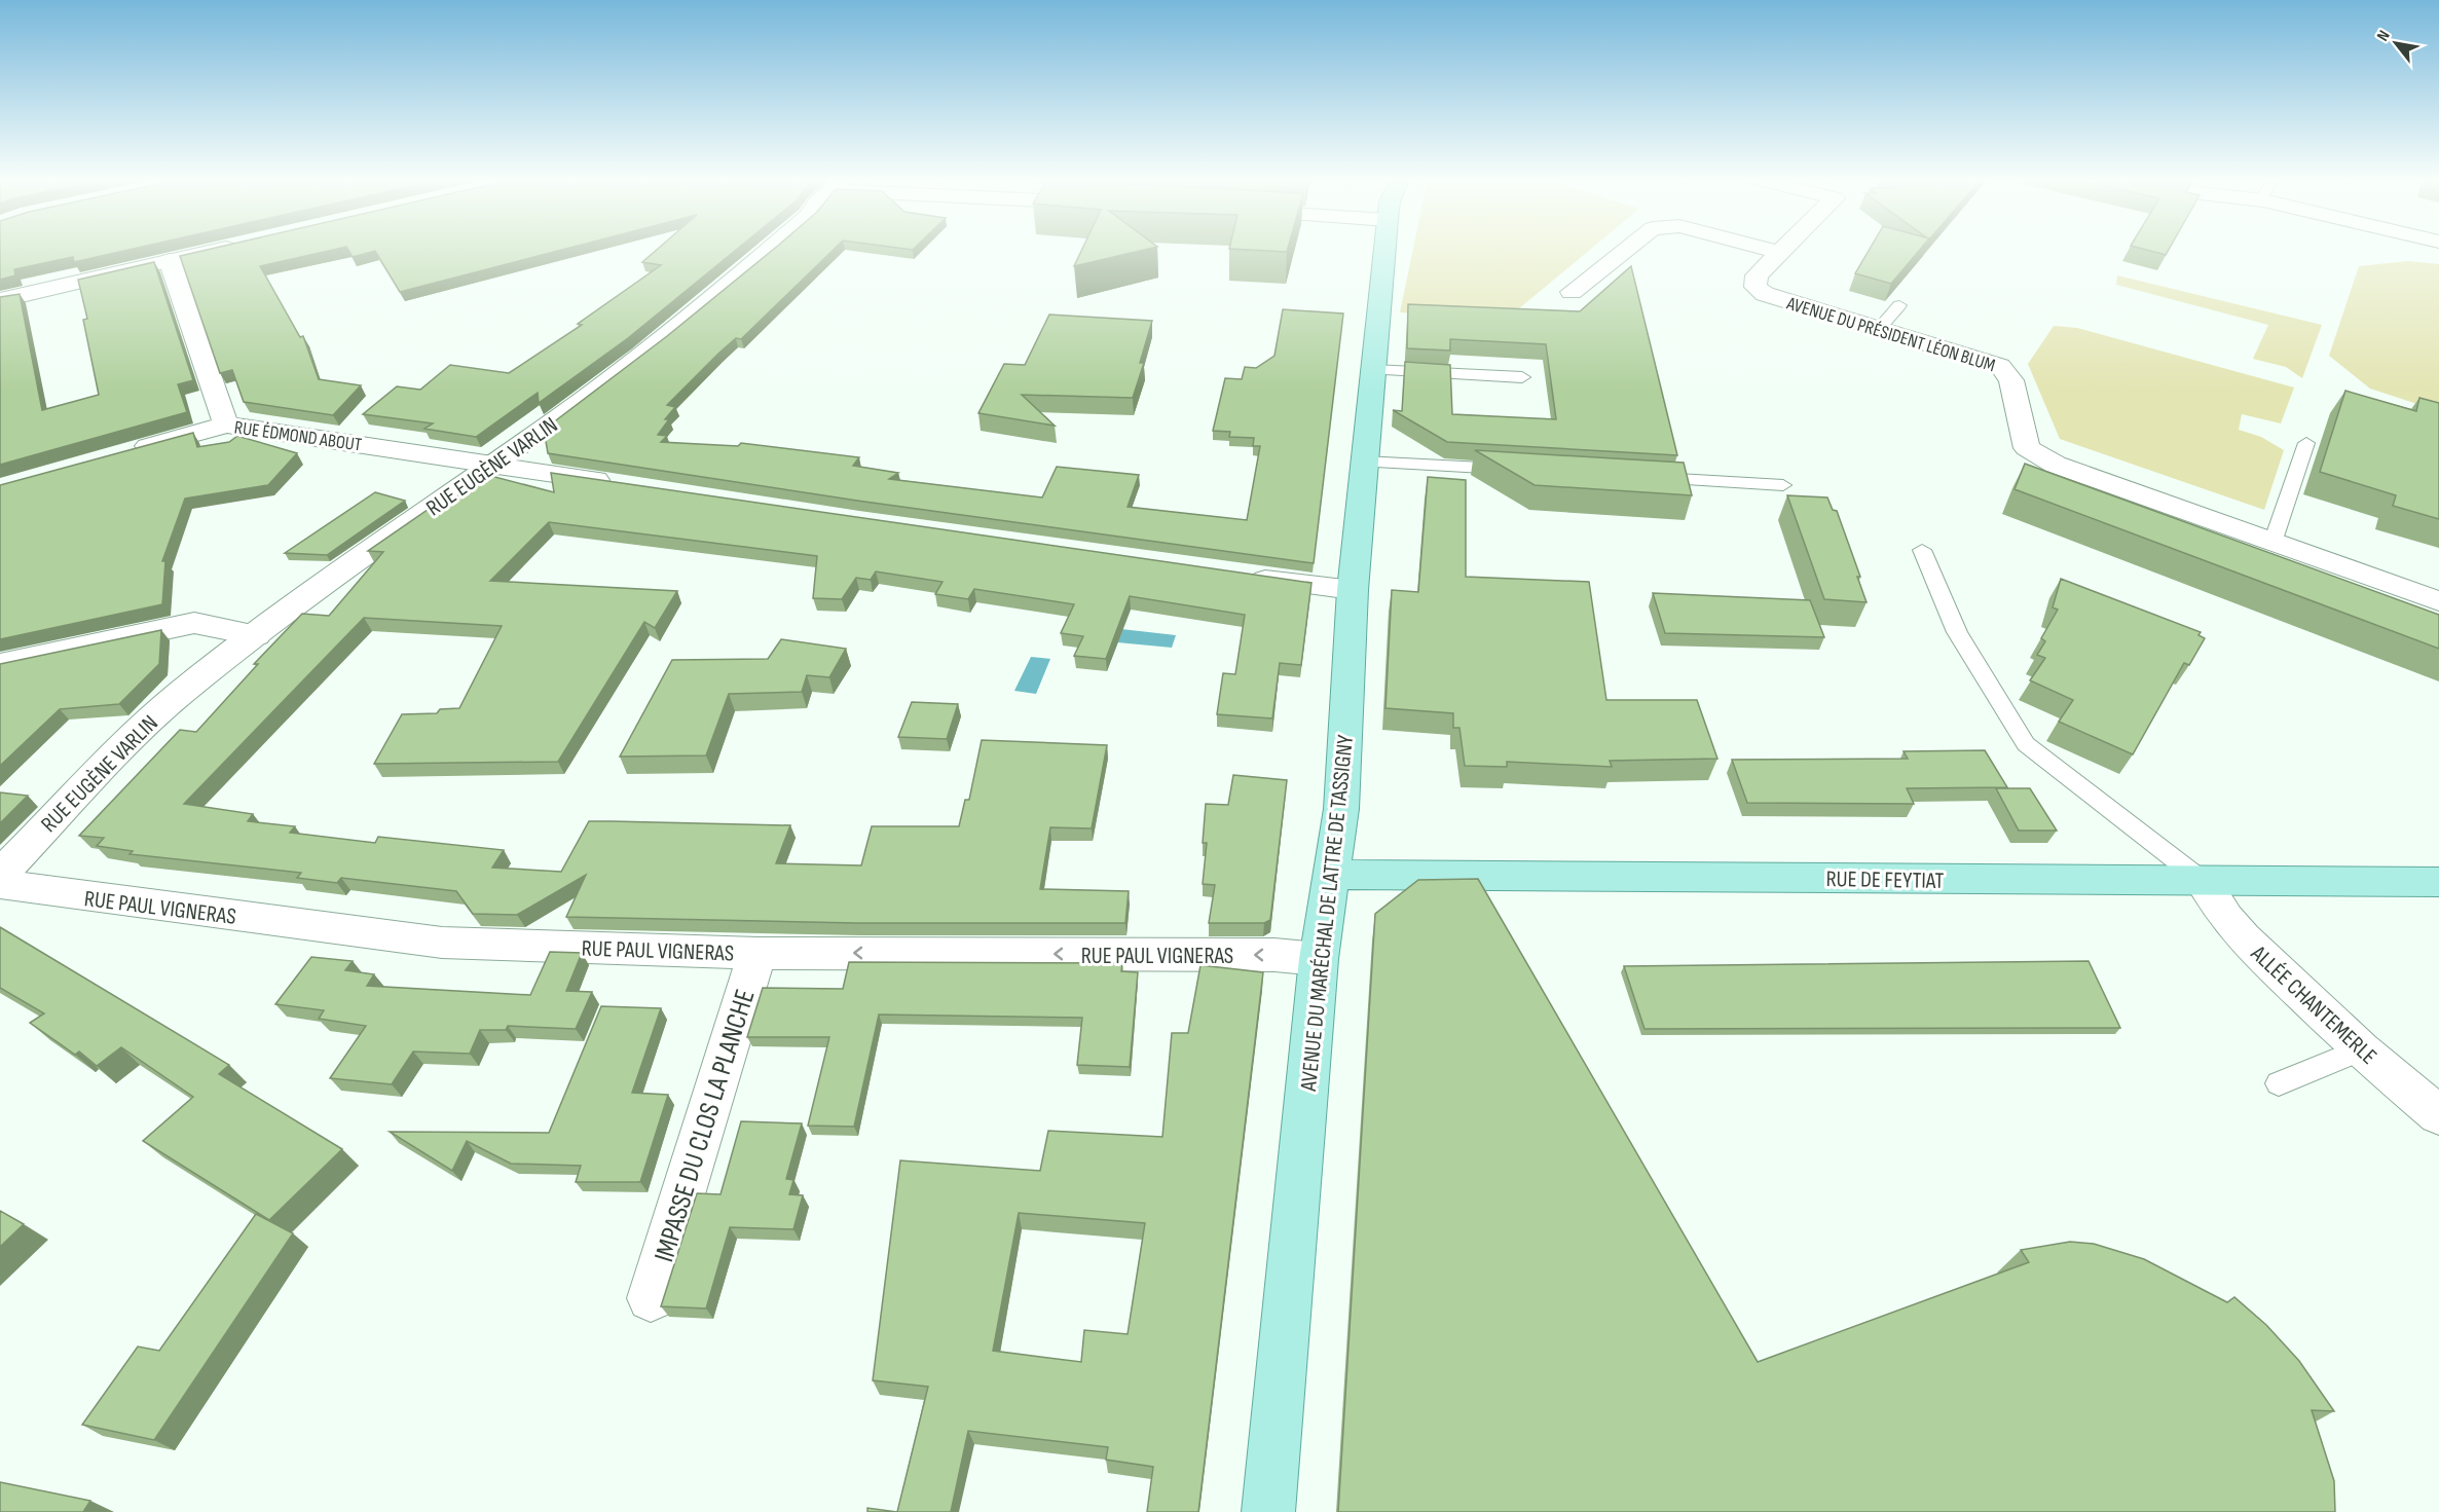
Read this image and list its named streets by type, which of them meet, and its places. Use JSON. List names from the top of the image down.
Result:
{
  "streets": {
    "main road": ["RUE DE FEYTIAT", "AVENUE DU MARÉCHAL DE LATTRE DE TASSIGNY"],
    "street": [
      "AVENUE DU PRÉSIDENT LÉON BLUM",
      "RUE ÉDMOND ABOUT",
      "RUE EUGÈNE VARLIN",
      "RUE PAUL VIGNERAS",
      "ALLÉE CHANTEMERLE",
      "IMPASSE DU CLOS LA PLANCHE"
    ]
  },
  "crossings": [
    ["RUE ÉDMOND ABOUT", "RUE EUGÈNE VARLIN"],
    ["RUE DE FEYTIAT", "AVENUE DU MARÉCHAL DE LATTRE DE TASSIGNY"],
    ["RUE DE FEYTIAT", "ALLÉE CHANTEMERLE"],
    ["RUE PAUL VIGNERAS", "AVENUE DU MARÉCHAL DE LATTRE DE TASSIGNY"],
    ["RUE PAUL VIGNERAS", "IMPASSE DU CLOS LA PLANCHE"]
  ],
  "one_way": ["RUE PAUL VIGNERAS"],
  "north": "top left"
}
